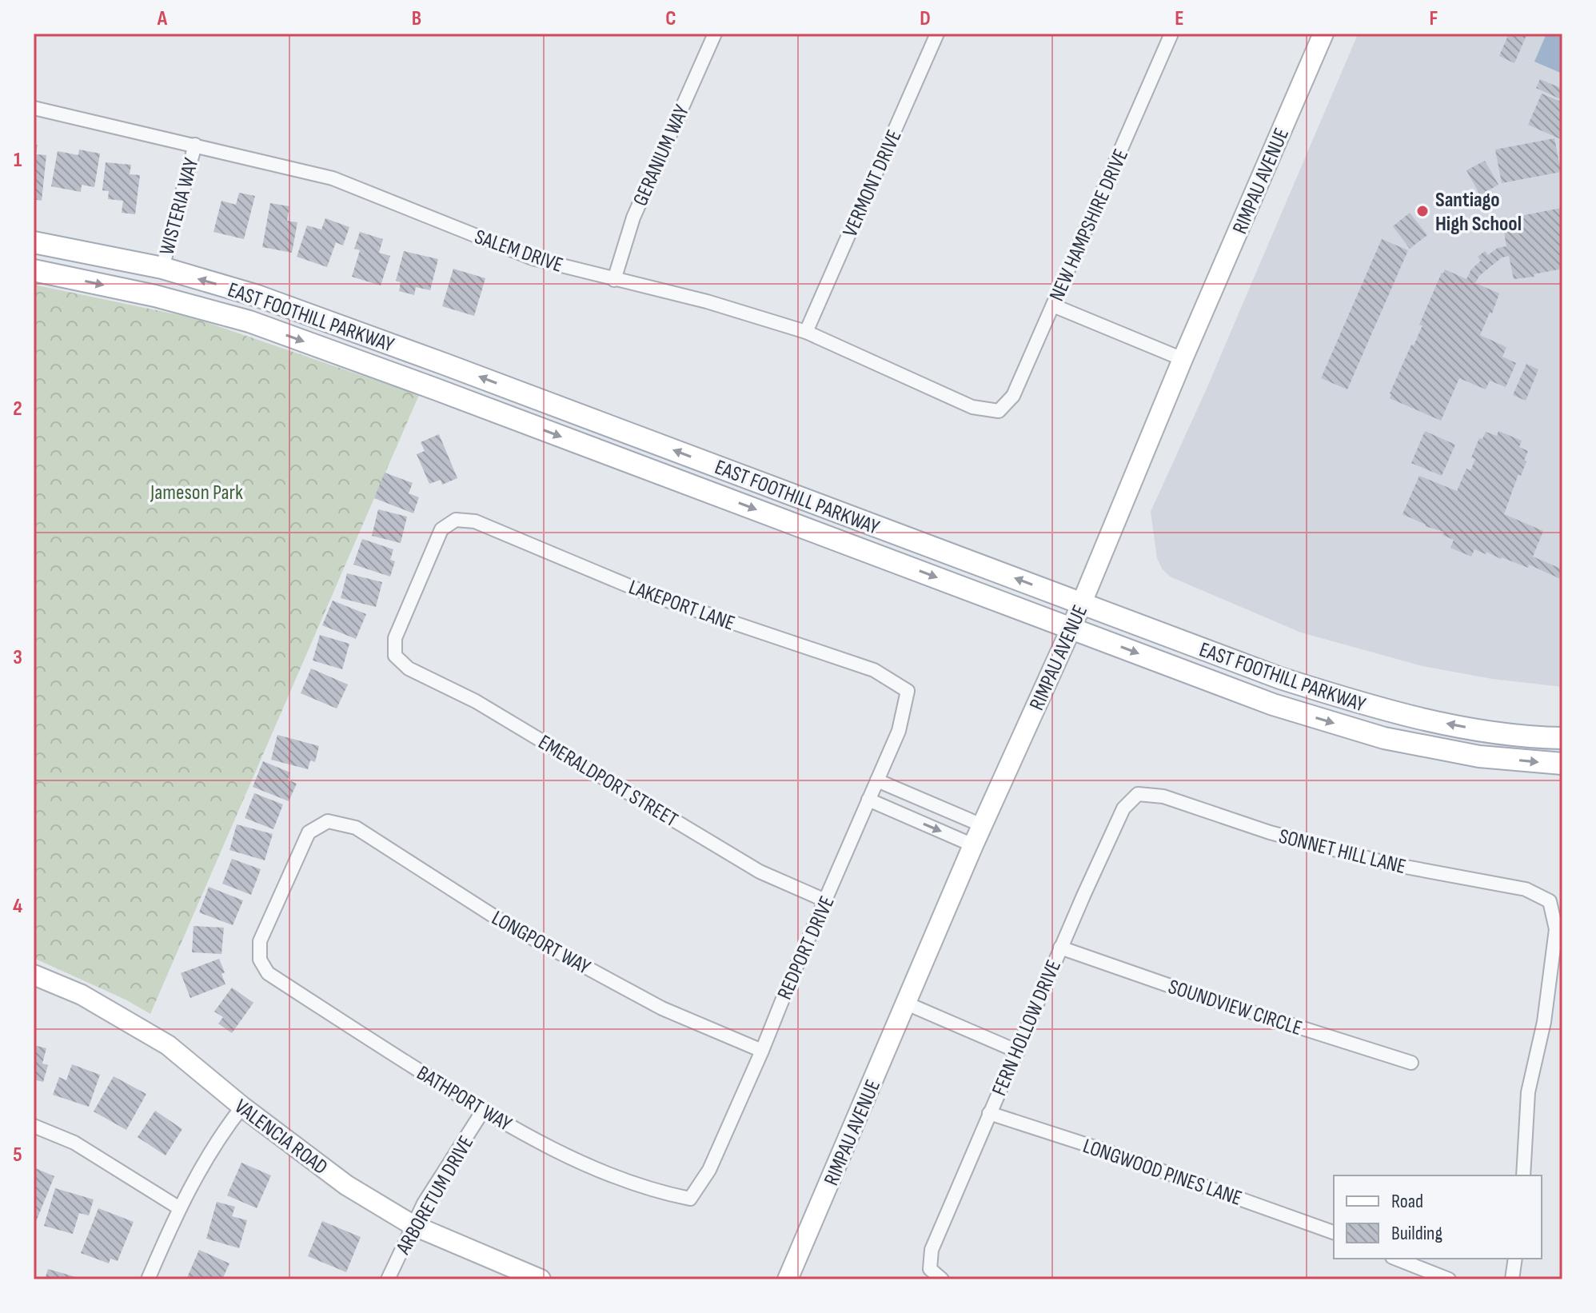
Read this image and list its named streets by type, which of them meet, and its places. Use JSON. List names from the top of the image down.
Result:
{
  "streets": {
    "main road": ["RIMPAU AVENUE", "EAST FOOTHILL PARKWAY", "VALENCIA ROAD"],
    "street": [
      "GERANIUM WAY",
      "VERMONT DRIVE",
      "WISTERIA WAY",
      "NEW HAMPSHIRE DRIVE",
      "SALEM DRIVE",
      "LAKEPORT LANE",
      "EMERALDPORT STREET",
      "SONNET HILL LANE",
      "LONGPORT WAY",
      "REDPORT DRIVE",
      "SOUNDVIEW CIRCLE",
      "FERN HOLLOW DRIVE",
      "BATHPORT WAY",
      "LONGWOOD PINES LANE",
      "ARBORETUM DRIVE"
    ]
  },
  "crossings": [
    ["GERANIUM WAY", "SALEM DRIVE"],
    ["RIMPAU AVENUE", "EAST FOOTHILL PARKWAY"],
    ["VERMONT DRIVE", "SALEM DRIVE"],
    ["WISTERIA WAY", "SALEM DRIVE"],
    ["WISTERIA WAY", "EAST FOOTHILL PARKWAY"],
    ["NEW HAMPSHIRE DRIVE", "SALEM DRIVE"],
    ["LAKEPORT LANE", "EMERALDPORT STREET"],
    ["LAKEPORT LANE", "REDPORT DRIVE"],
    ["EMERALDPORT STREET", "REDPORT DRIVE"],
    ["SONNET HILL LANE", "FERN HOLLOW DRIVE"],
    ["LONGPORT WAY", "REDPORT DRIVE"],
    ["LONGPORT WAY", "BATHPORT WAY"],
    ["REDPORT DRIVE", "BATHPORT WAY"],
    ["SOUNDVIEW CIRCLE", "FERN HOLLOW DRIVE"],
    ["FERN HOLLOW DRIVE", "LONGWOOD PINES LANE"],
    ["BATHPORT WAY", "ARBORETUM DRIVE"],
    ["VALENCIA ROAD", "ARBORETUM DRIVE"]
  ],
  "parks": ["Jameson Park"],
  "places": ["Santiago High School"],
  "legend": ["Road", "Building"],
  "grid": {
    "columns": [
      "A",
      "B",
      "C",
      "D",
      "E",
      "F"
    ],
    "rows": [
      "1",
      "2",
      "3",
      "4",
      "5"
    ]
  }
}
